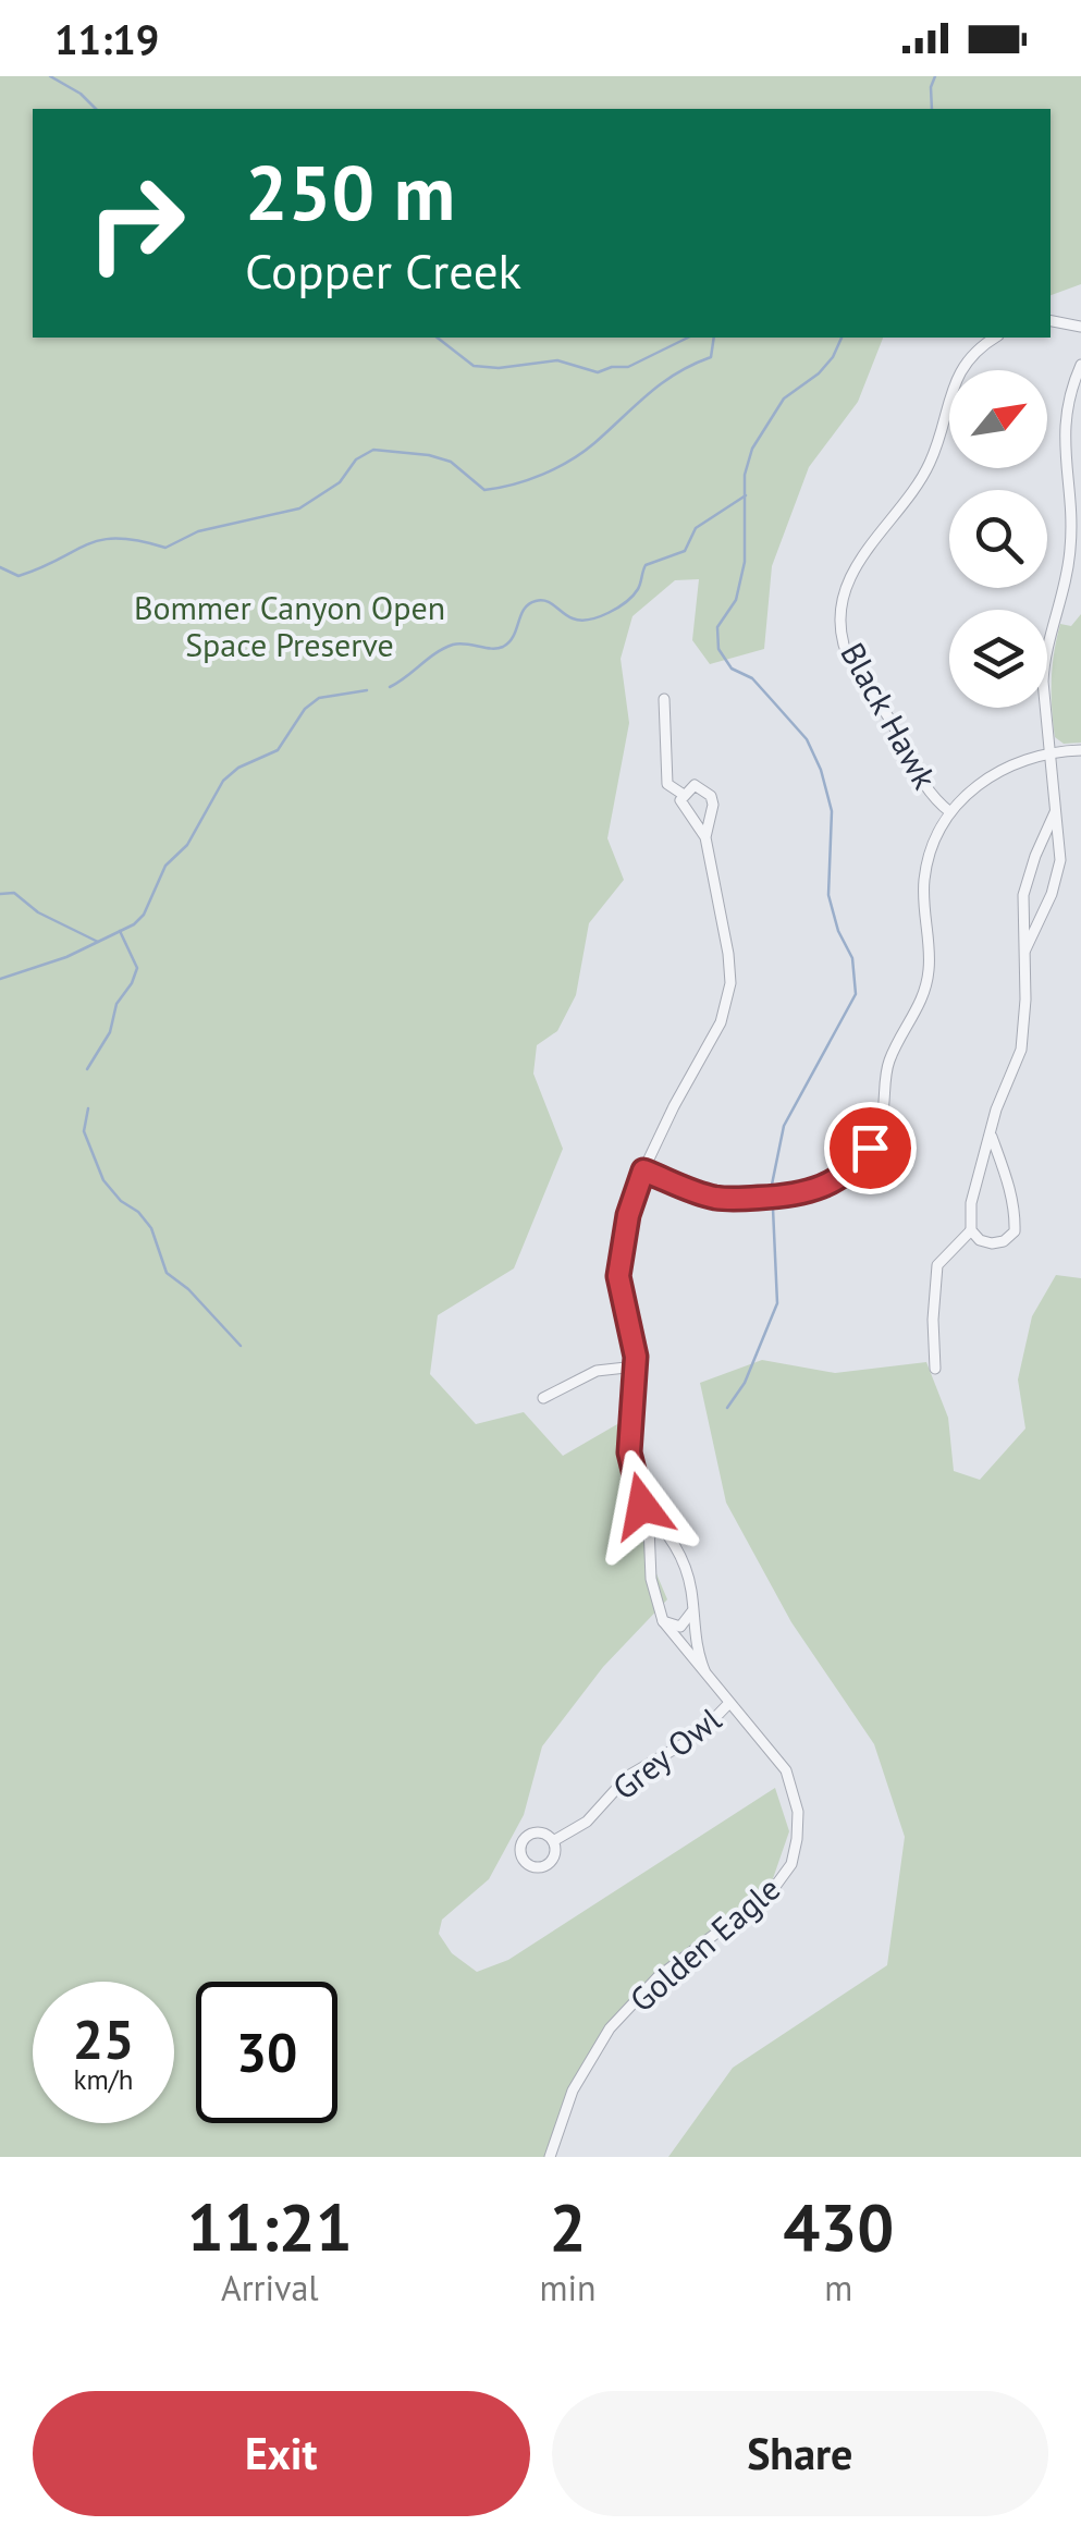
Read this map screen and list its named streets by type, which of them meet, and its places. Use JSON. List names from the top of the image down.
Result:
{
  "streets": {
    "street": ["Black Hawk", "Grey Owl", "Golden Eagle"]
  },
  "crossings": [
    ["Grey Owl", "Golden Eagle"]
  ],
  "parks": ["Bommer Canyon Open Space Preserve"],
  "north": "top right",
  "page": {
    "status": "11:19",
    "turn": ["250 m", "Copper Creek"],
    "speed": "25 km/h",
    "limit": "30",
    "eta": [
      "11:21",
      "Arrival",
      "2",
      "min",
      "430",
      "m"
    ],
    "buttons": ["Exit", "Share"]
  }
}
